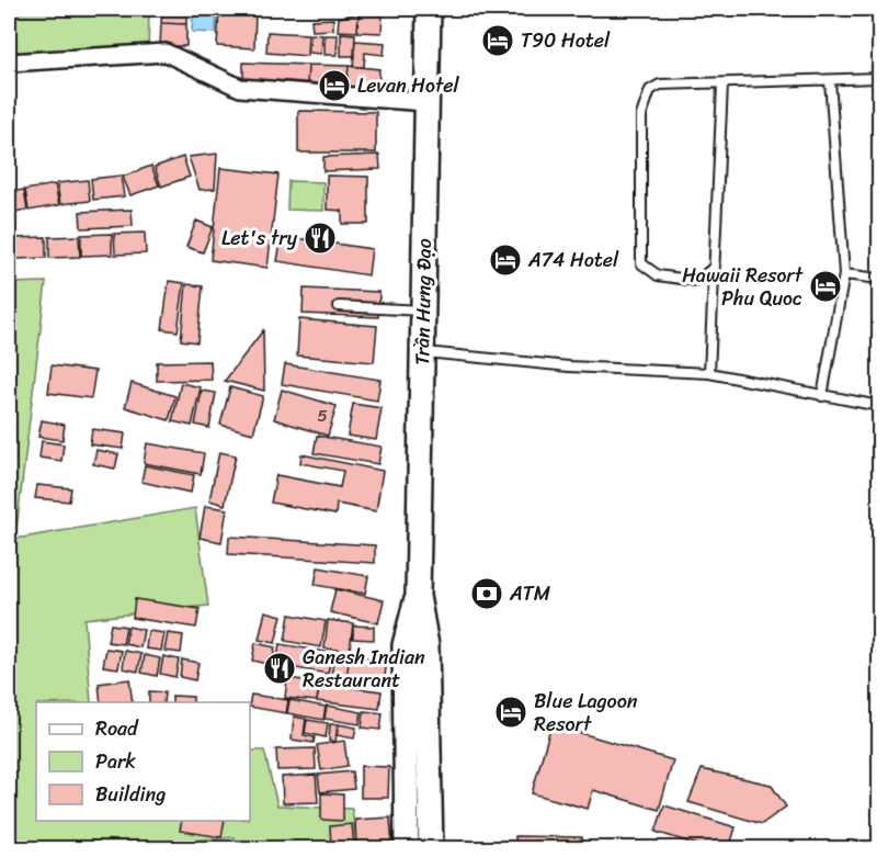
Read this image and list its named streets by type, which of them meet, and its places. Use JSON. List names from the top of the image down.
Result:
{
  "streets": {
    "main road": ["Trần Hưng Đạo"]
  },
  "places": {
    "hotel": [
      "T90 Hotel",
      "Levan Hotel",
      "A74 Hotel",
      "Hawaii Resort Phu Quoc",
      "Blue Lagoon Resort"
    ],
    "restaurant": ["Let's try", "Ganesh Indian Restaurant"],
    "bank": ["ATM"]
  },
  "house_numbers": ["5"],
  "legend": ["Road", "Park", "Building"]
}
